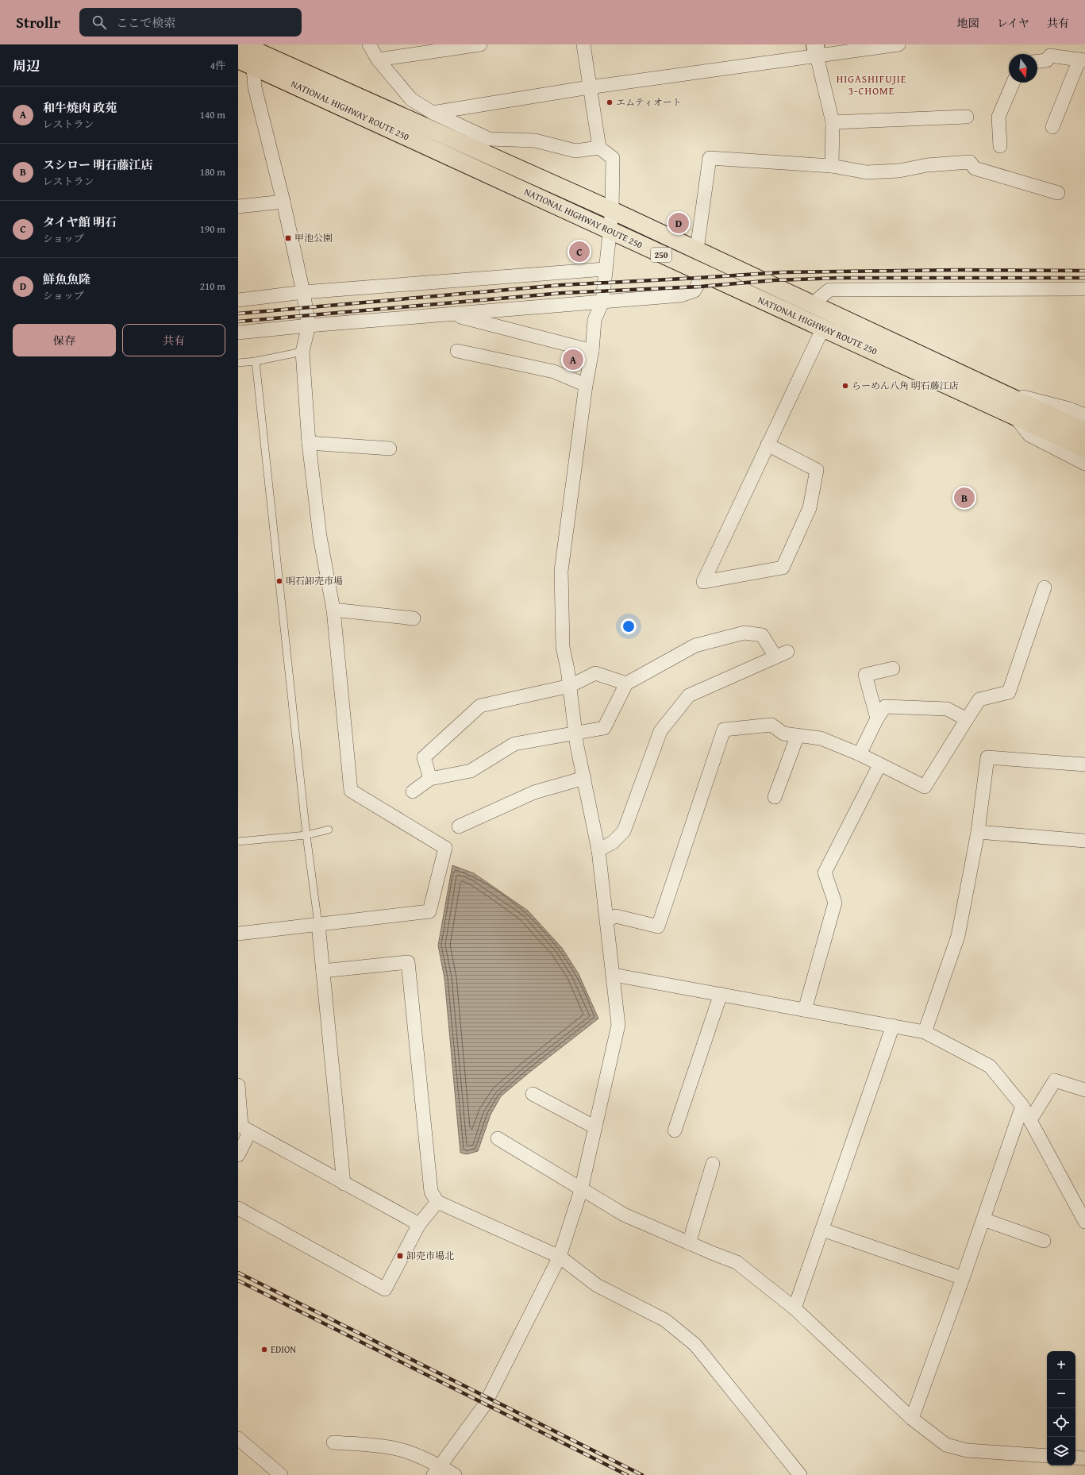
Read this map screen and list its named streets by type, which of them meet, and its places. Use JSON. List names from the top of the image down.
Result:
{
  "streets": {
    "highway": ["NATIONAL HIGHWAY ROUTE 250", "250"]
  },
  "districts": ["HIGASHIFUJIE 3-CHOME"],
  "places": {
    "other": [
      "エムティオート",
      "らーめん八角 明石藤江店",
      "明石卸売市場",
      "EDION"
    ],
    "transit": ["甲池公園", "卸売市場北"]
  },
  "north": "bottom",
  "page": {
    "header": "Strollr",
    "search": "ここで検索",
    "nav": ["地図", "レイヤ", "共有"],
    "heading": ["周辺", "4件"],
    "list": [
      {
        "mark": "A",
        "name": "和牛焼肉 政苑",
        "note": "レストラン",
        "value": "140 m"
      },
      {
        "mark": "B",
        "name": "スシロー 明石藤江店",
        "note": "レストラン",
        "value": "180 m"
      },
      {
        "mark": "C",
        "name": "タイヤ館 明石",
        "note": "ショップ",
        "value": "190 m"
      },
      {
        "mark": "D",
        "name": "鮮魚魚隆",
        "note": "ショップ",
        "value": "210 m"
      }
    ],
    "pins": [
      "D",
      "C",
      "A",
      "B"
    ],
    "buttons": ["保存", "共有"],
    "map_buttons": ["+", "−"]
  }
}
